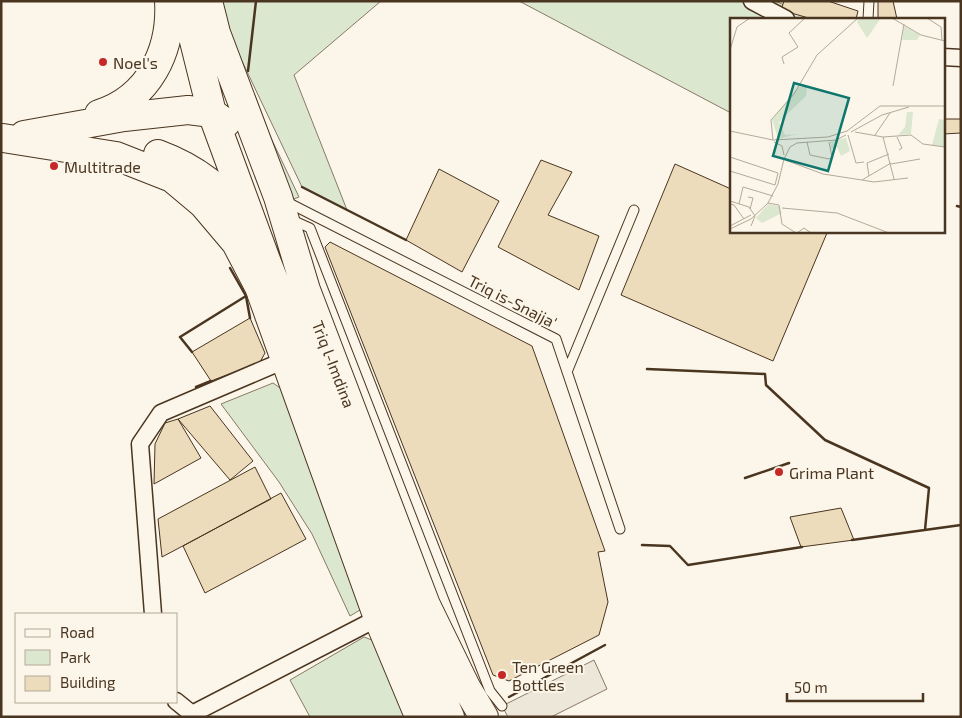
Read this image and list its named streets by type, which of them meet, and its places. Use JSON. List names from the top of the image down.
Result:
{
  "streets": {
    "highway": ["Triq l-Imdina"],
    "lane": ["Triq is-Snajja'"]
  },
  "crossings": [
    ["Triq is-Snajja'", "Triq l-Imdina"]
  ],
  "places": [
    "Noel's",
    "Multitrade",
    "Grima Plant",
    "Ten Green Bottles"
  ],
  "legend": ["Road", "Park", "Building"],
  "scale_bar": "50 m"
}
